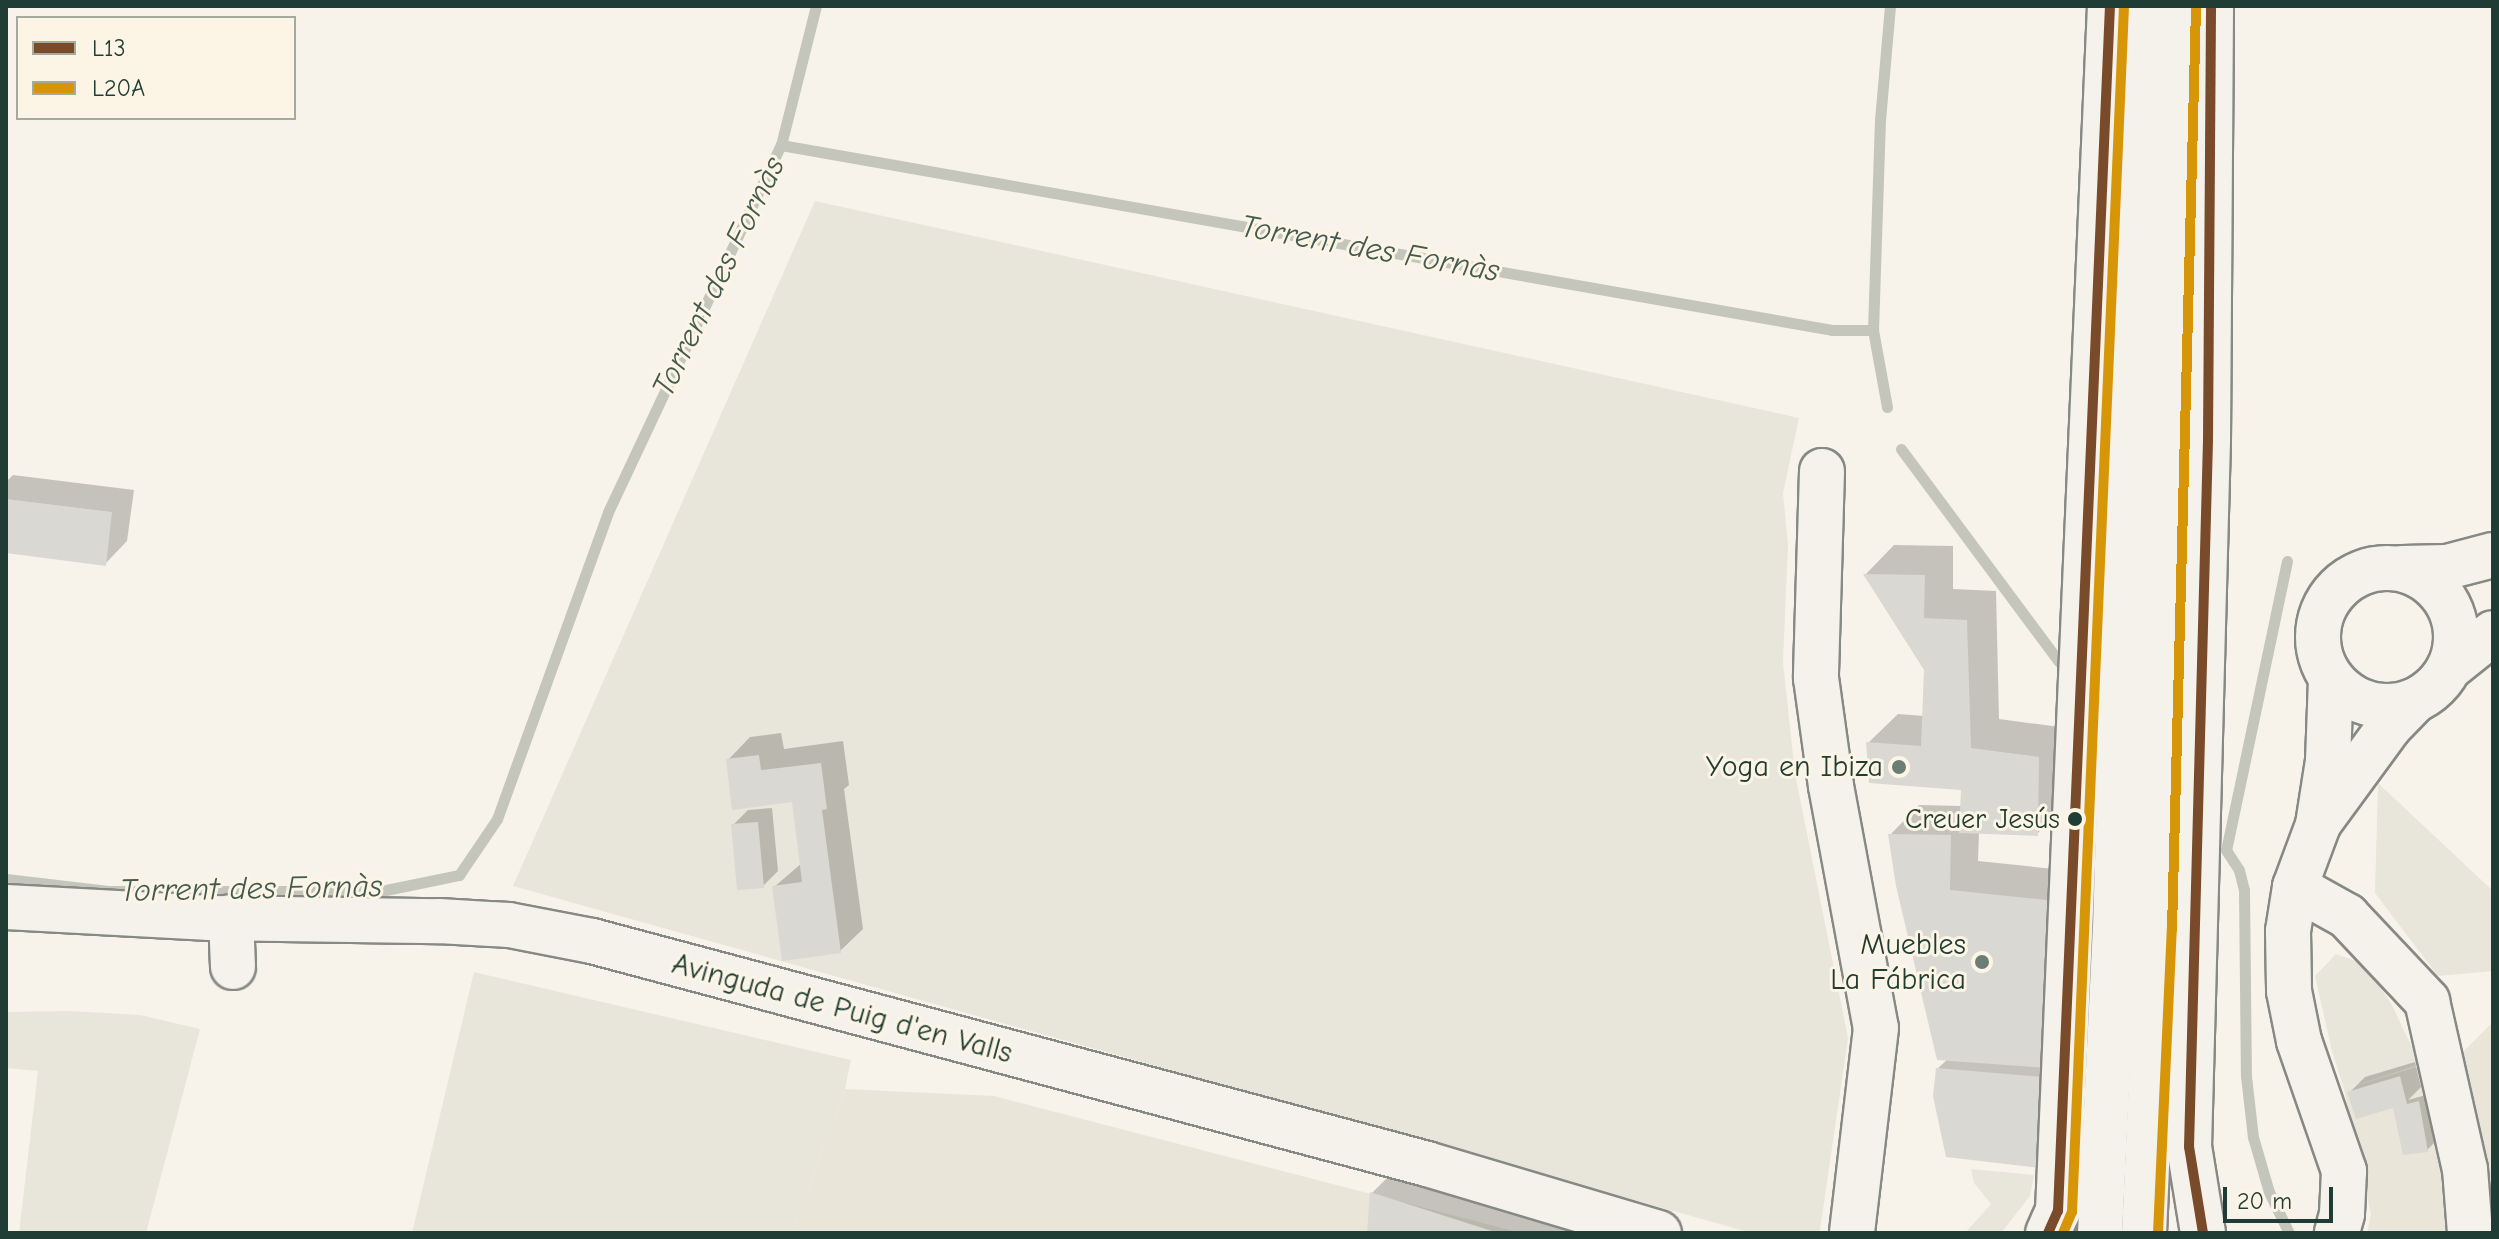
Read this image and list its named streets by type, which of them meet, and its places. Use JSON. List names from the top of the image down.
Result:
{
  "streets": {
    "main road": ["Avinguda de Puig d'en Valls"]
  },
  "water": ["Torrent des Fornàs"],
  "places": ["Yoga en Ibiza", "Creuer Jesús", "Muebles La Fábrica"],
  "lines": ["transit line L13", "transit line L20A"],
  "legend": ["L13", "L20A"],
  "scale_bar": "20 m"
}
